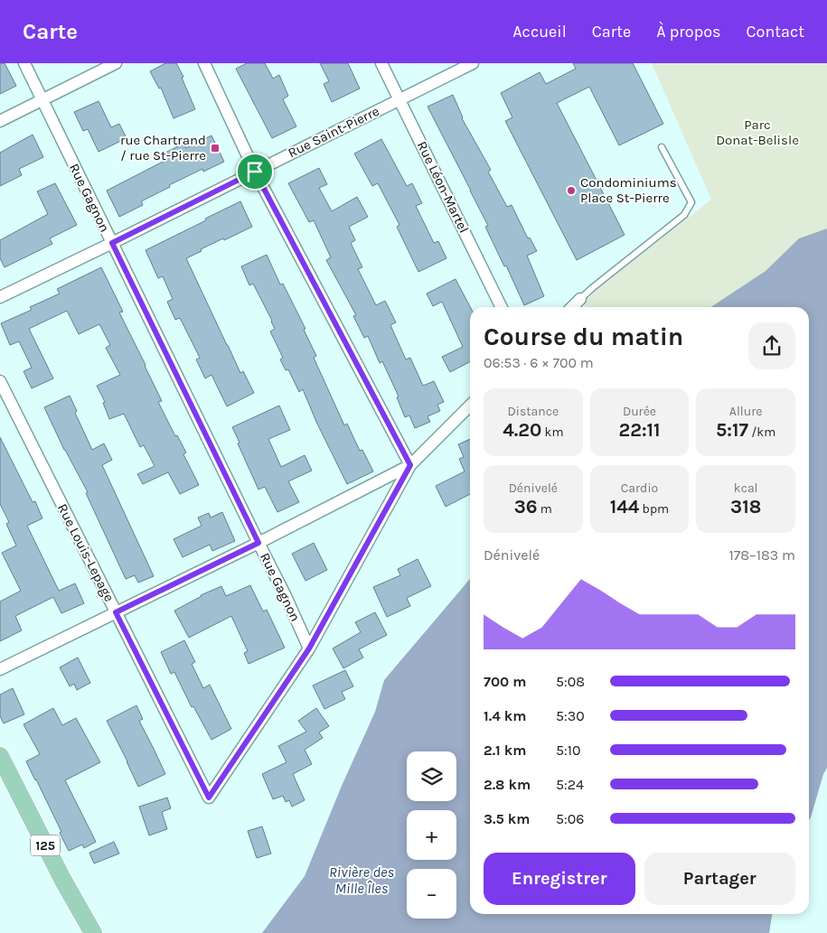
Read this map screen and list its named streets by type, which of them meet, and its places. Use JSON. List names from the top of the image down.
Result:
{
  "streets": {
    "main road": ["125"],
    "street": [
      "Rue Saint-Pierre",
      "Rue Léon-Martel",
      "Rue Gagnon",
      "Rue Louis-Lepage"
    ]
  },
  "crossings": [
    ["Rue Saint-Pierre", "Rue Léon-Martel"],
    ["Rue Saint-Pierre", "Rue Gagnon"],
    ["Rue Gagnon", "Rue Louis-Lepage"]
  ],
  "water": ["Rivière des Mille Îles"],
  "parks": ["Parc Donat-Belisle"],
  "places": {
    "transit": ["rue Chartrand / rue St-Pierre"],
    "other": ["Condominiums Place St-Pierre"]
  },
  "page": {
    "header": "Carte",
    "nav": [
      "Accueil",
      "Carte",
      "À propos",
      "Contact"
    ],
    "heading": ["Course du matin", "06:53 · 6 × 700 m"],
    "stats": [
      ["Distance", "4.20 km"],
      ["Durée", "22:11"],
      ["Allure", "5:17 /km"],
      ["Dénivelé", "36 m"],
      ["Cardio", "144 bpm"],
      ["kcal", "318"]
    ],
    "chart": ["Dénivelé", "178–183 m"],
    "list": [
      {
        "name": "700 m",
        "note": "5:08"
      },
      {
        "name": "1.4 km",
        "note": "5:30"
      },
      {
        "name": "2.1 km",
        "note": "5:10"
      },
      {
        "name": "2.8 km",
        "note": "5:24"
      },
      {
        "name": "3.5 km",
        "note": "5:06"
      }
    ],
    "map_buttons": ["+", "−"],
    "buttons": ["Enregistrer", "Partager"]
  }
}
